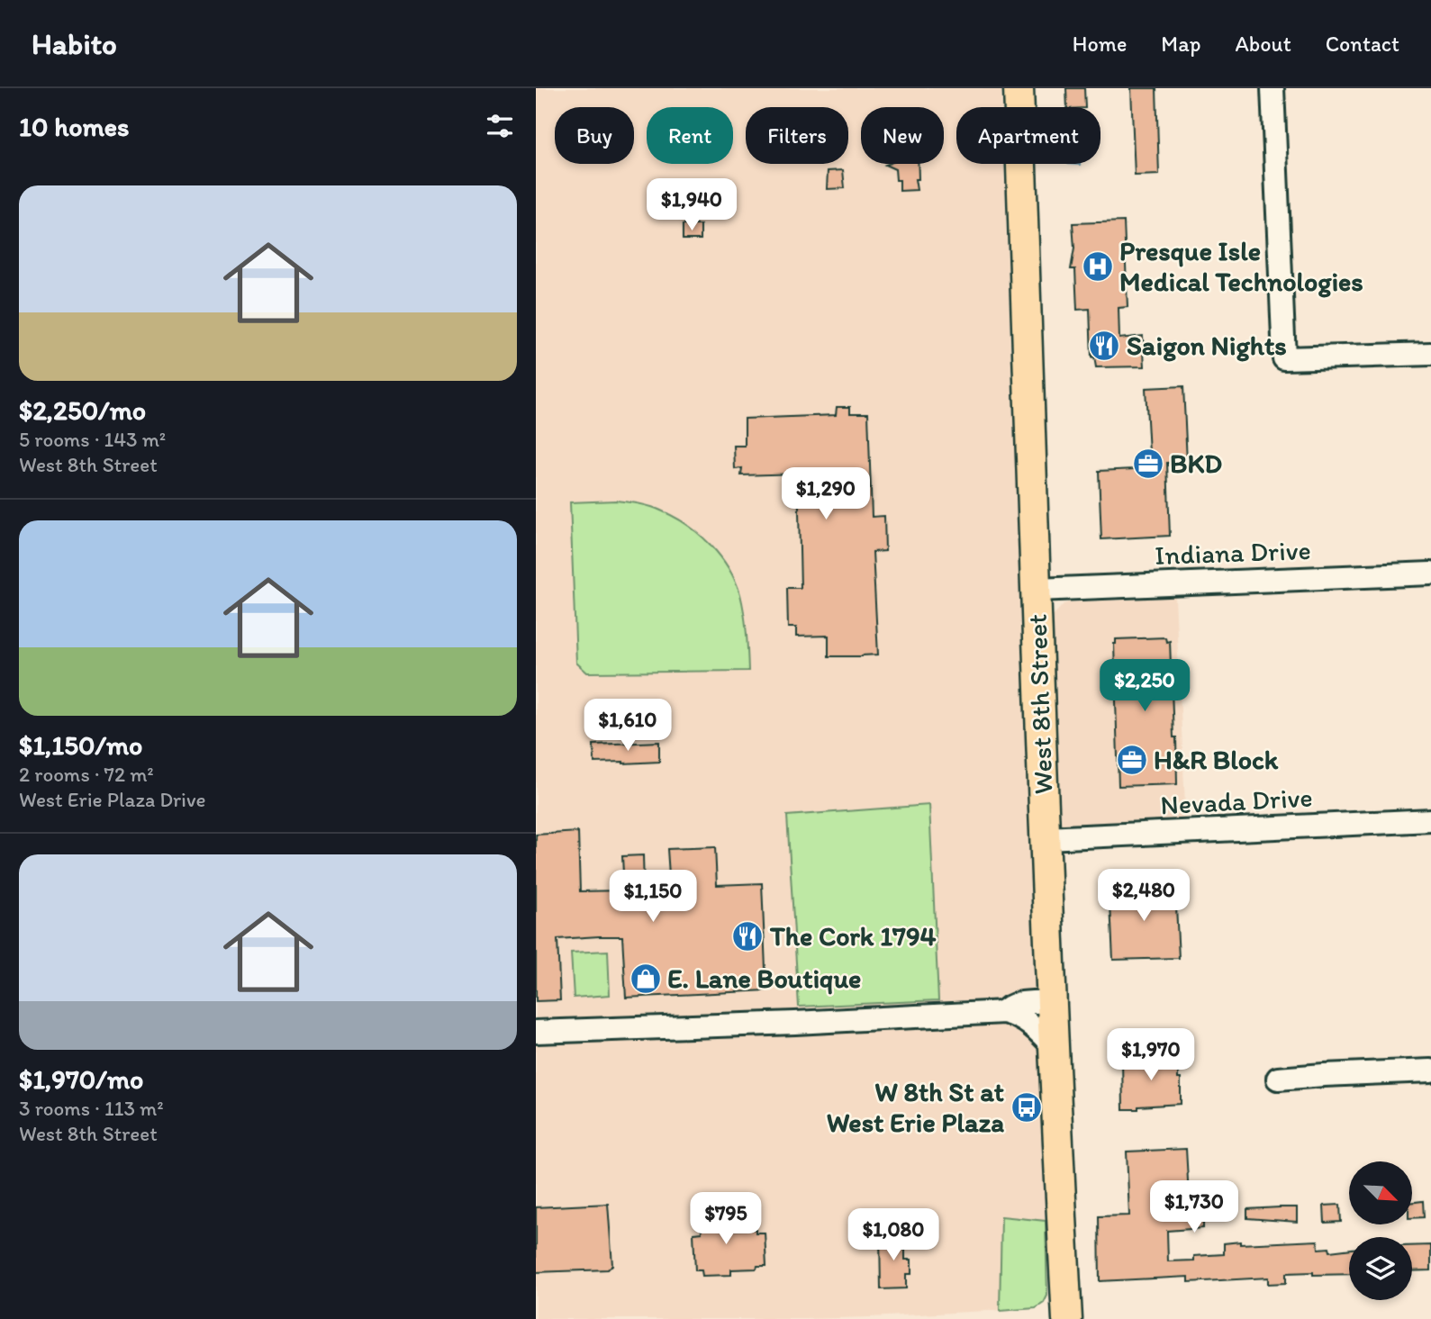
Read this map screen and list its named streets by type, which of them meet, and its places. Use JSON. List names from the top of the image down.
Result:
{
  "streets": {
    "main road": ["West 8th Street"],
    "street": ["Indiana Drive", "Nevada Drive"]
  },
  "crossings": [
    ["Indiana Drive", "West 8th Street"],
    ["West 8th Street", "Nevada Drive"]
  ],
  "places": {
    "hospital": ["Presque Isle Medical Technologies"],
    "restaurant": ["Saigon Nights", "The Cork 1794"],
    "office": ["BKD", "H&R Block"],
    "shop": ["E. Lane Boutique"],
    "bus stop": ["W 8th St at West Erie Plaza"]
  },
  "north": "bottom right",
  "page": {
    "header": "Habito",
    "nav": [
      "Home",
      "Map",
      "About",
      "Contact"
    ],
    "heading": "10 homes",
    "chip": [
      "Buy",
      "Rent",
      "Filters",
      "New",
      "Apartment"
    ],
    "list": [
      {
        "name": "$2,250/mo",
        "note": "5 rooms · 143 m² · West 8th Street"
      },
      {
        "name": "$1,150/mo",
        "note": "2 rooms · 72 m² · West Erie Plaza Drive"
      },
      {
        "name": "$1,970/mo",
        "note": "3 rooms · 113 m² · West 8th Street"
      }
    ],
    "price": [
      "$1,940",
      "$1,290",
      "$2,250",
      "$1,610",
      "$2,480",
      "$1,150",
      "$1,970",
      "$1,730",
      "$795",
      "$1,080"
    ]
  }
}
